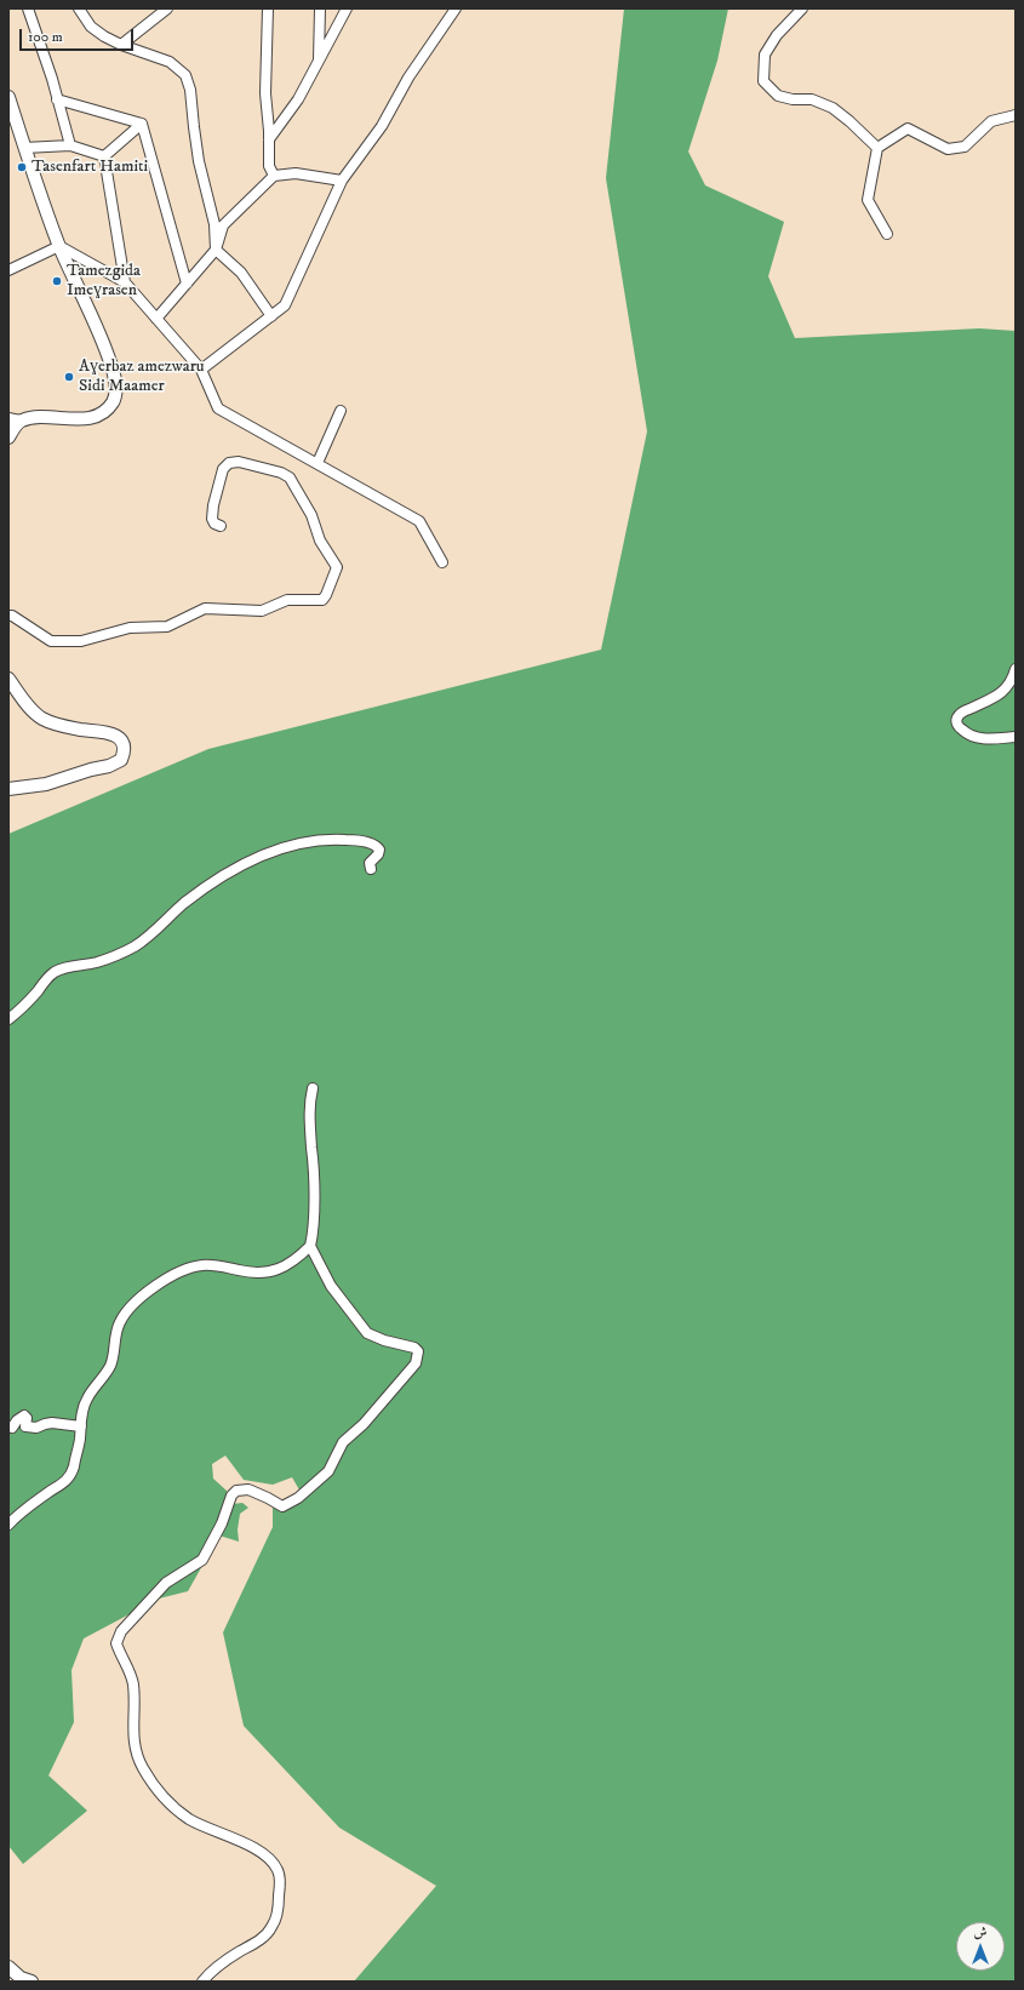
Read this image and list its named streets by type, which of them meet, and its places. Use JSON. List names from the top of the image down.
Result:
{
  "places": ["Tasenfart Hamiti", "Tamezgida Imeɣrasen", "Aɣerbaz amezwaru Sidi Maamer"],
  "scale_bar": "100 m",
  "north": "top"
}
